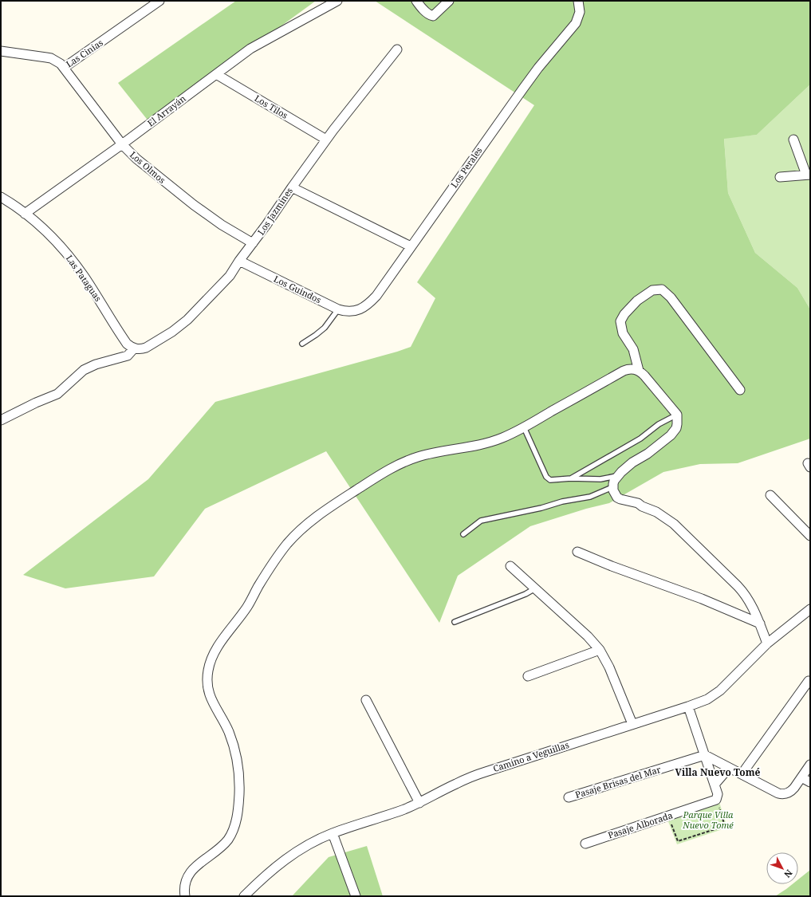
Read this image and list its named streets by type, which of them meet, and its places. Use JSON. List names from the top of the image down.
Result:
{
  "streets": {
    "street": [
      "Las Cinias",
      "Los Tilos",
      "El Arrayán",
      "Los Olmos",
      "Los Perales",
      "Los Jazmines",
      "Las Pataguas",
      "Los Guindos",
      "Camino a Veguillas",
      "Pasaje Brisas del Mar",
      "Pasaje Alborada"
    ]
  },
  "crossings": [
    ["Las Cinias", "Los Olmos"],
    ["Los Tilos", "El Arrayán"],
    ["Los Tilos", "Los Jazmines"],
    ["El Arrayán", "Los Olmos"],
    ["El Arrayán", "Las Pataguas"],
    ["Los Olmos", "Los Jazmines"],
    ["Los Perales", "Los Guindos"],
    ["Los Jazmines", "Las Pataguas"],
    ["Los Jazmines", "Los Guindos"],
    ["Camino a Veguillas", "Pasaje Alborada"],
    ["Pasaje Brisas del Mar", "Pasaje Alborada"]
  ],
  "districts": ["Villa Nuevo Tomé"],
  "parks": ["Parque Villa Nuevo Tomé"],
  "north": "bottom right"
}
